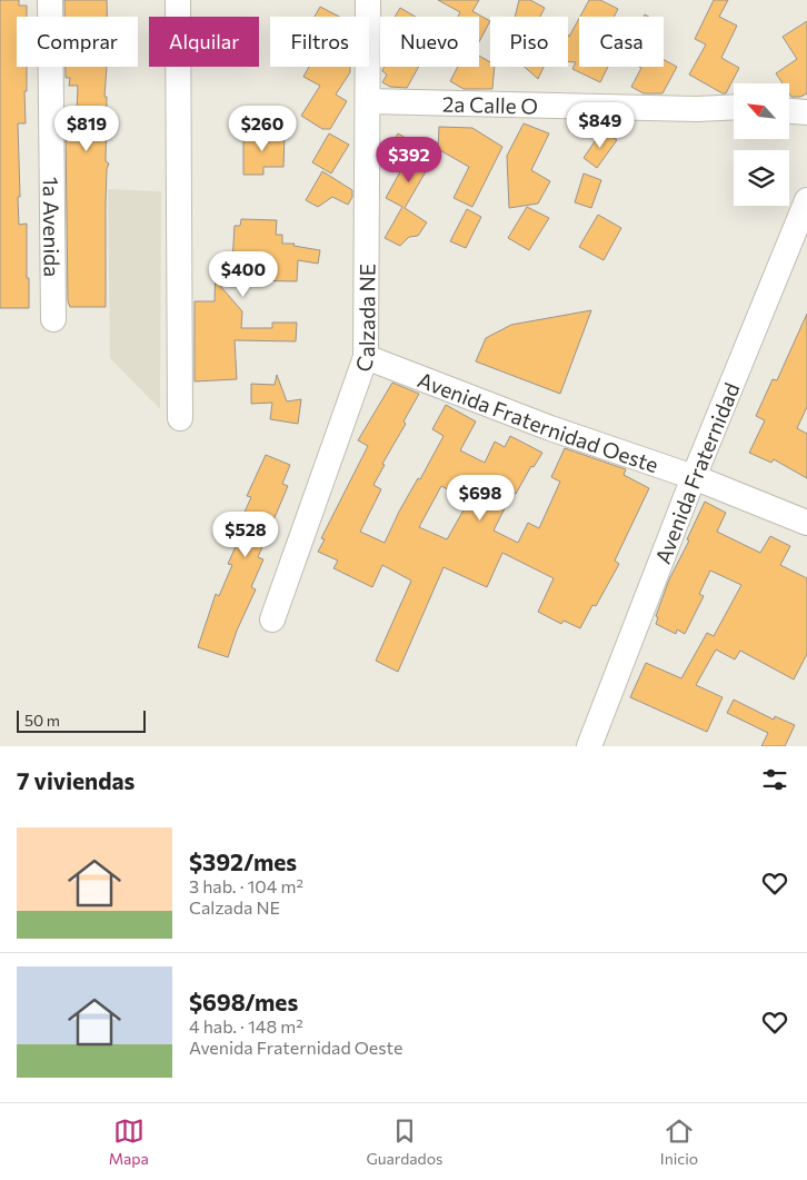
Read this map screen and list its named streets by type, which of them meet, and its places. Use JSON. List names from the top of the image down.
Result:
{
  "streets": {
    "street": [
      "2a Calle O",
      "1a Avenida",
      "Calzada NE",
      "Avenida Fraternidad Oeste",
      "Avenida Fraternidad"
    ]
  },
  "crossings": [
    ["2a Calle O", "Calzada NE"],
    ["Calzada NE", "Avenida Fraternidad Oeste"],
    ["Avenida Fraternidad Oeste", "Avenida Fraternidad"]
  ],
  "scale_bar": "50 m",
  "north": "top left",
  "page": {
    "chip": [
      "Comprar",
      "Alquilar",
      "Filtros",
      "Nuevo",
      "Piso",
      "Casa"
    ],
    "price": [
      "$849",
      "$819",
      "$260",
      "$392",
      "$400",
      "$698",
      "$528"
    ],
    "scale": "50 m",
    "heading": "7 viviendas",
    "list": [
      {
        "name": "$392/mes",
        "note": "3 hab. · 104 m² · Calzada NE"
      },
      {
        "name": "$698/mes",
        "note": "4 hab. · 148 m² · Avenida Fraternidad Oeste"
      }
    ],
    "tabs": ["Mapa", "Guardados", "Inicio"]
  }
}
